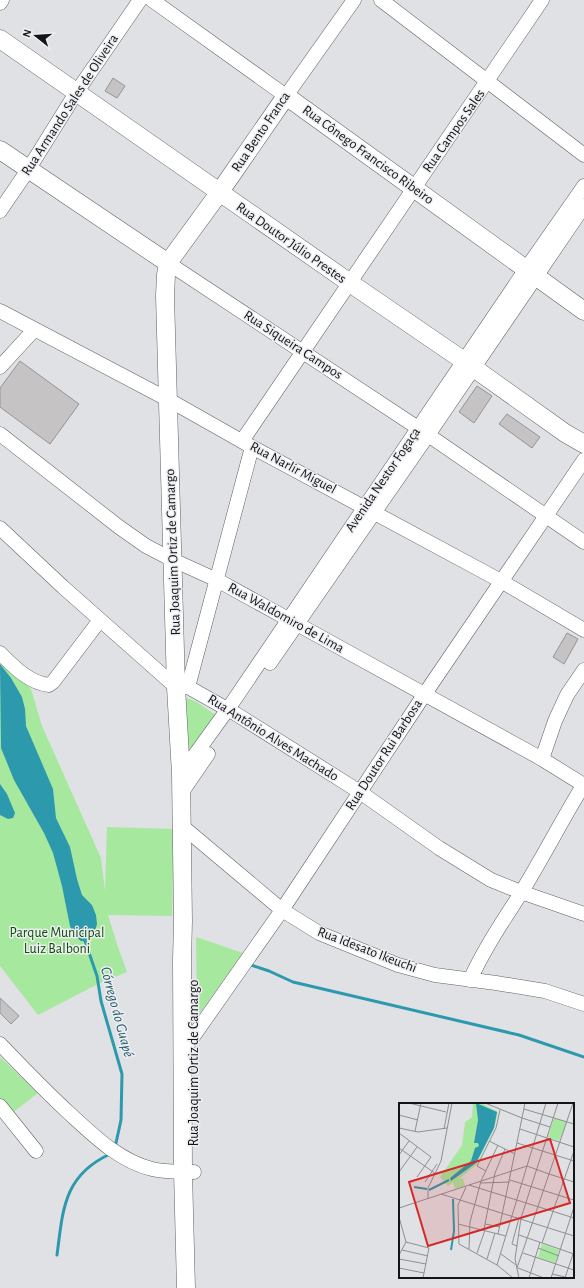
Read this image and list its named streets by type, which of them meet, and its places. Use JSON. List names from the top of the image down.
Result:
{
  "streets": {
    "main road": [
      "Rua Bento Franca",
      "Rua Cônego Francisco Ribeiro",
      "Rua Doutor Júlio Prestes",
      "Rua Siqueira Campos",
      "Rua Joaquim Ortiz de Camargo"
    ],
    "street": [
      "Rua Armando Sales de Oliveira",
      "Rua Campos Sales",
      "Rua Narlir Miguel",
      "Avenida Nestor Fogaça",
      "Rua Waldomiro de Lima",
      "Rua Antônio Alves Machado",
      "Rua Doutor Rui Barbosa",
      "Rua Idesato Ikeuchi"
    ]
  },
  "crossings": [
    ["Rua Armando Sales de Oliveira", "Rua Doutor Júlio Prestes"],
    ["Rua Armando Sales de Oliveira", "Rua Siqueira Campos"],
    ["Rua Campos Sales", "Rua Cônego Francisco Ribeiro"],
    ["Rua Campos Sales", "Rua Doutor Júlio Prestes"],
    ["Rua Campos Sales", "Rua Siqueira Campos"],
    ["Rua Campos Sales", "Rua Narlir Miguel"],
    ["Rua Campos Sales", "Rua Joaquim Ortiz de Camargo"],
    ["Rua Campos Sales", "Rua Waldomiro de Lima"],
    ["Rua Campos Sales", "Rua Antônio Alves Machado"],
    ["Rua Bento Franca", "Rua Cônego Francisco Ribeiro"],
    ["Rua Bento Franca", "Rua Doutor Júlio Prestes"],
    ["Rua Bento Franca", "Rua Siqueira Campos"],
    ["Rua Bento Franca", "Rua Joaquim Ortiz de Camargo"],
    ["Rua Cônego Francisco Ribeiro", "Avenida Nestor Fogaça"],
    ["Rua Doutor Júlio Prestes", "Avenida Nestor Fogaça"],
    ["Rua Siqueira Campos", "Avenida Nestor Fogaça"],
    ["Rua Siqueira Campos", "Rua Joaquim Ortiz de Camargo"],
    ["Rua Siqueira Campos", "Rua Doutor Rui Barbosa"],
    ["Rua Narlir Miguel", "Avenida Nestor Fogaça"],
    ["Rua Narlir Miguel", "Rua Joaquim Ortiz de Camargo"],
    ["Rua Narlir Miguel", "Rua Doutor Rui Barbosa"],
    ["Avenida Nestor Fogaça", "Rua Joaquim Ortiz de Camargo"],
    ["Avenida Nestor Fogaça", "Rua Waldomiro de Lima"],
    ["Avenida Nestor Fogaça", "Rua Antônio Alves Machado"],
    ["Rua Joaquim Ortiz de Camargo", "Rua Waldomiro de Lima"],
    ["Rua Joaquim Ortiz de Camargo", "Rua Antônio Alves Machado"],
    ["Rua Joaquim Ortiz de Camargo", "Rua Doutor Rui Barbosa"],
    ["Rua Joaquim Ortiz de Camargo", "Rua Idesato Ikeuchi"],
    ["Rua Waldomiro de Lima", "Rua Doutor Rui Barbosa"],
    ["Rua Antônio Alves Machado", "Rua Doutor Rui Barbosa"],
    ["Rua Doutor Rui Barbosa", "Rua Idesato Ikeuchi"]
  ],
  "water": ["Córrego do Guapé"],
  "parks": ["Parque Municipal Luiz Balboni"],
  "north": "left"
}
